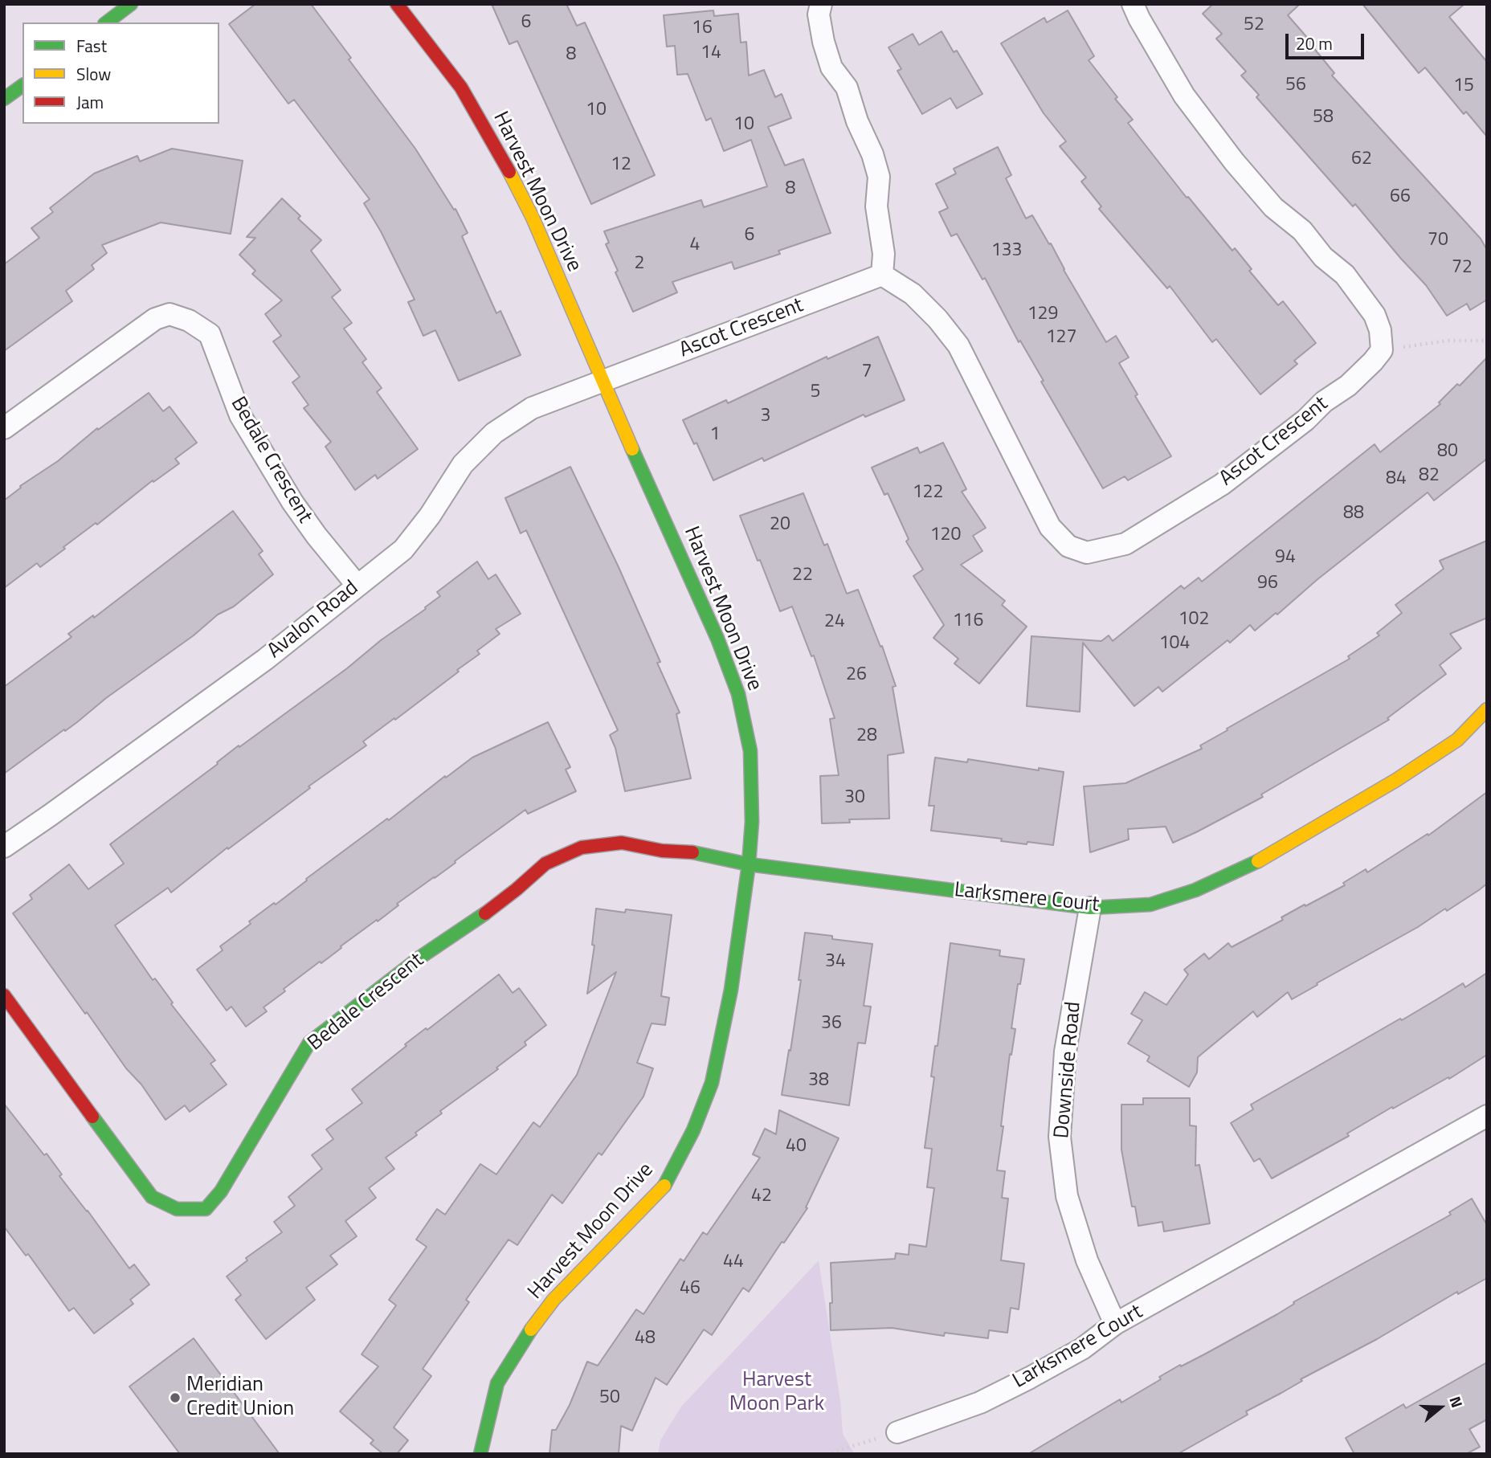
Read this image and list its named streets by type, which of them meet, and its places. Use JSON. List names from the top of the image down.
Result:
{
  "streets": {
    "street": [
      "Harvest Moon Drive",
      "Ascot Crescent",
      "Bedale Crescent",
      "Avalon Road",
      "Larksmere Court",
      "Downside Road"
    ]
  },
  "crossings": [
    ["Harvest Moon Drive", "Ascot Crescent"],
    ["Harvest Moon Drive", "Bedale Crescent"],
    ["Harvest Moon Drive", "Avalon Road"],
    ["Harvest Moon Drive", "Larksmere Court"],
    ["Ascot Crescent", "Avalon Road"],
    ["Bedale Crescent", "Avalon Road"],
    ["Bedale Crescent", "Larksmere Court"],
    ["Larksmere Court", "Downside Road"]
  ],
  "parks": ["Harvest Moon Park"],
  "places": ["Meridian Credit Union"],
  "house_numbers": [
    "6",
    "52",
    "16",
    "14",
    "8",
    "56",
    "15",
    "10",
    "58",
    "10",
    "62",
    "12",
    "8",
    "66",
    "6",
    "70",
    "4",
    "133",
    "2",
    "72",
    "129",
    "127",
    "7",
    "5",
    "3",
    "1",
    "80",
    "82",
    "84",
    "122",
    "88",
    "20",
    "120",
    "94",
    "22",
    "96",
    "102",
    "116",
    "24",
    "104",
    "26",
    "28",
    "30",
    "34",
    "36",
    "38",
    "40",
    "42",
    "44",
    "46",
    "48",
    "50"
  ],
  "legend": ["Fast", "Slow", "Jam"],
  "scale_bar": "20 m",
  "north": "right"
}
